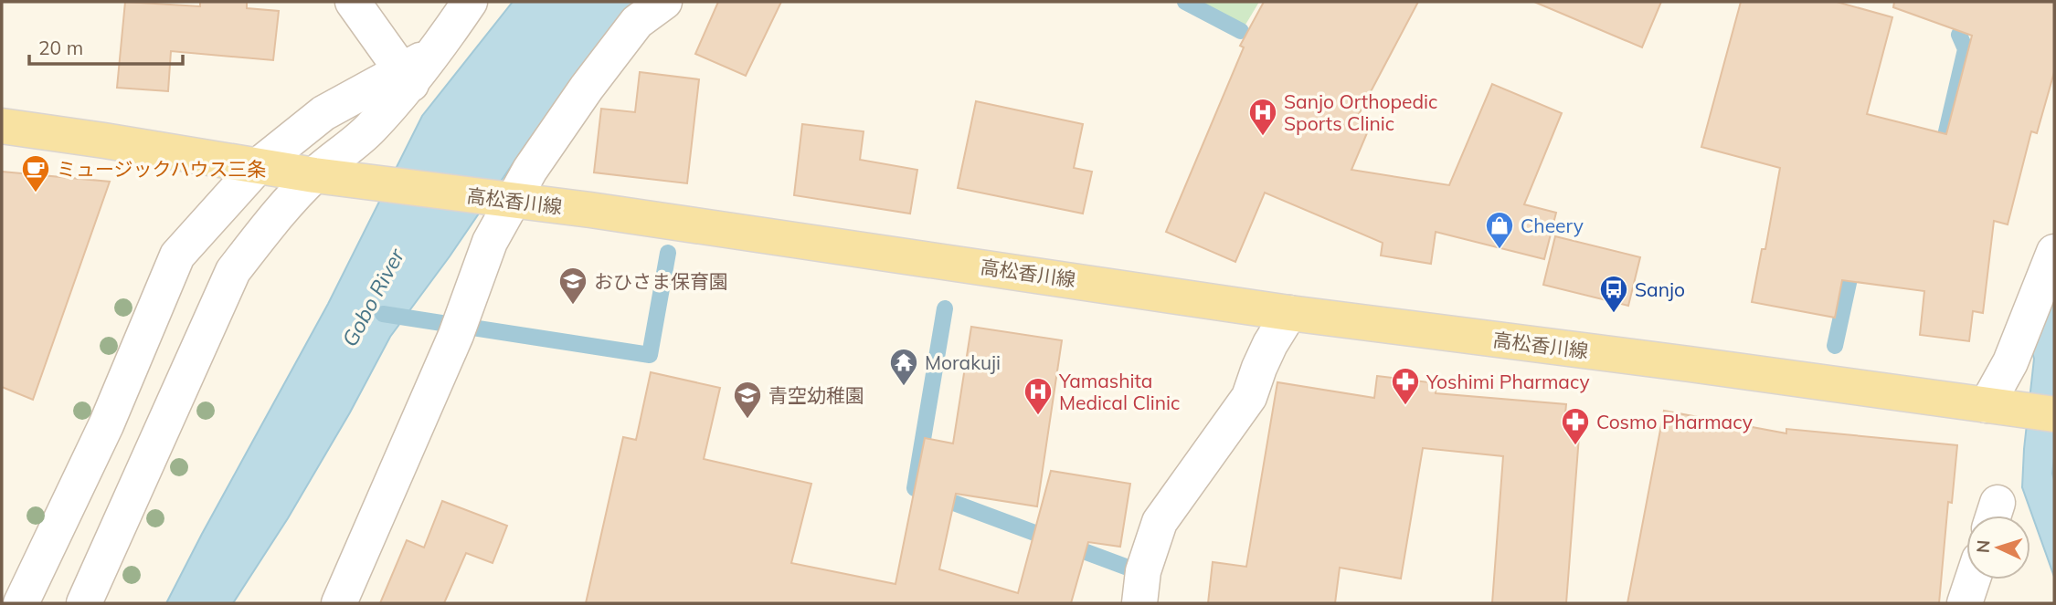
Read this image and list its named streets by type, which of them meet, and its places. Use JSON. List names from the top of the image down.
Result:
{
  "streets": {
    "main road": ["高松香川線"]
  },
  "water": ["Gobo River"],
  "places": {
    "hospital": ["Sanjo Orthopedic Sports Clinic", "Yamashita Medical Clinic"],
    "cafe": ["ミュージックハウス三条"],
    "shop": ["Cheery"],
    "school or university": ["おひさま保育園", "青空幼稚園"],
    "bus stop": ["Sanjo"],
    "temple": ["Morakuji"],
    "pharmacy": ["Yoshimi Pharmacy", "Cosmo Pharmacy"]
  },
  "scale_bar": "20 m",
  "north": "left"
}
